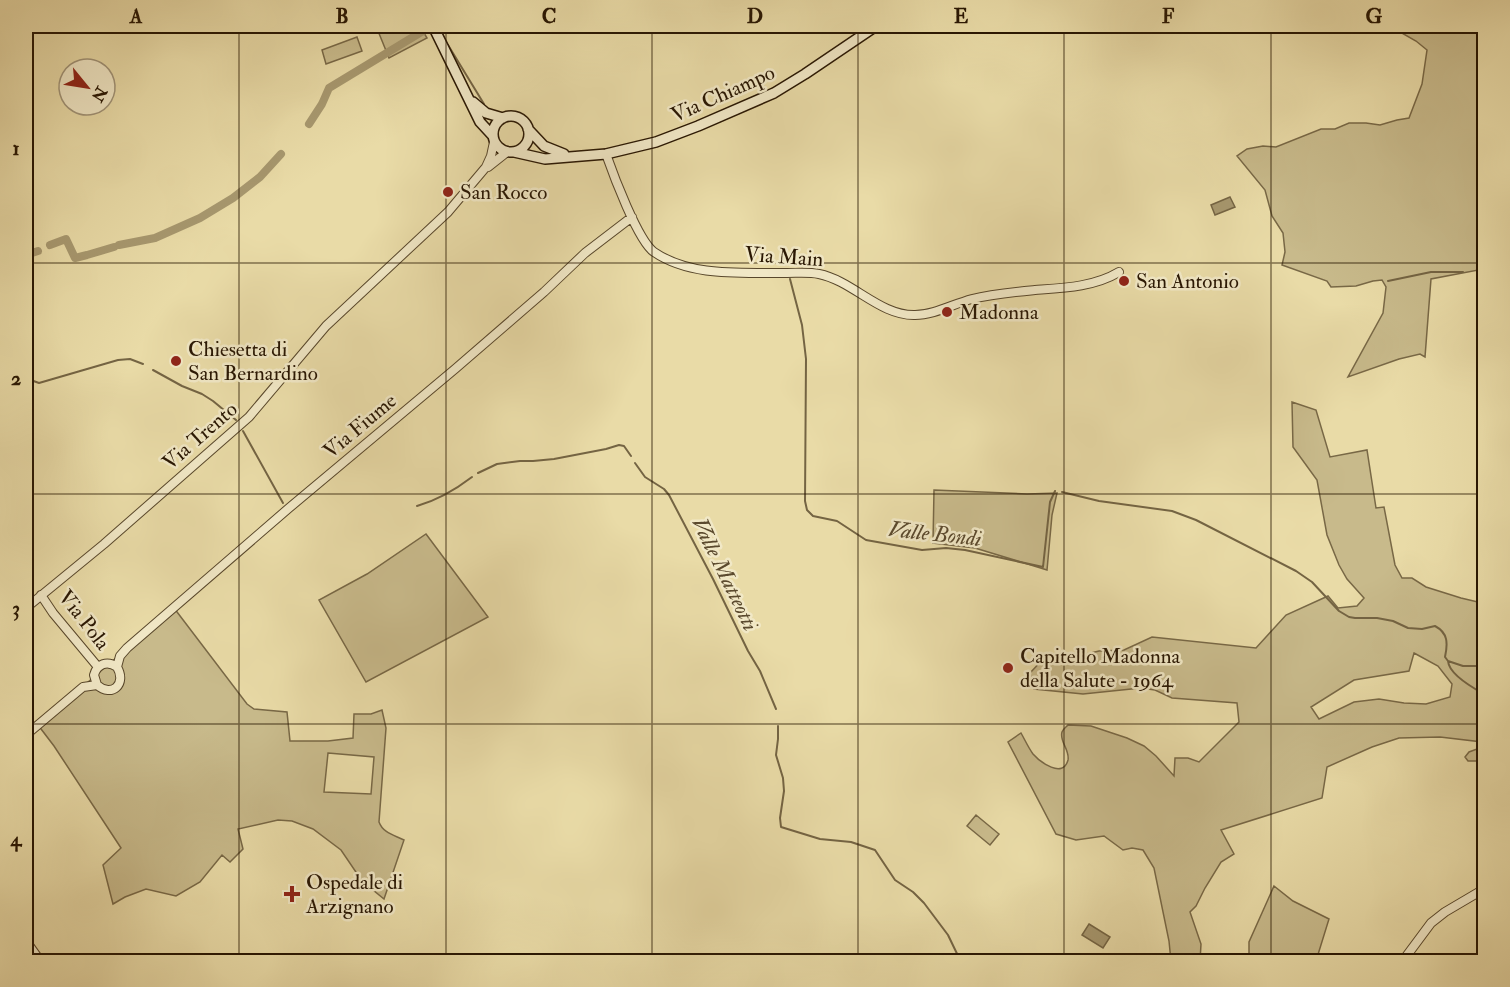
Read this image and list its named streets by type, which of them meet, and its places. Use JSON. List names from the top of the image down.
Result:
{
  "streets": {
    "main road": ["Via Chiampo"],
    "street": [
      "Via Main",
      "Via Fiume",
      "Via Trento",
      "Via Pola"
    ]
  },
  "crossings": [
    ["Via Chiampo", "Via Main"],
    ["Via Chiampo", "Via Trento"],
    ["Via Main", "Via Fiume"],
    ["Via Fiume", "Via Pola"],
    ["Via Trento", "Via Pola"]
  ],
  "water": ["Valle Bondi", "Valle Matteotti"],
  "places": {
    "other": [
      "San Rocco",
      "San Antonio",
      "Madonna",
      "Chiesetta di San Bernardino",
      "Capitello Madonna della Salute - 1964"
    ],
    "health": ["Ospedale di Arzignano"]
  },
  "north": "bottom right",
  "grid": {
    "columns": [
      "A",
      "B",
      "C",
      "D",
      "E",
      "F",
      "G"
    ],
    "rows": [
      "1",
      "2",
      "3",
      "4"
    ]
  }
}
